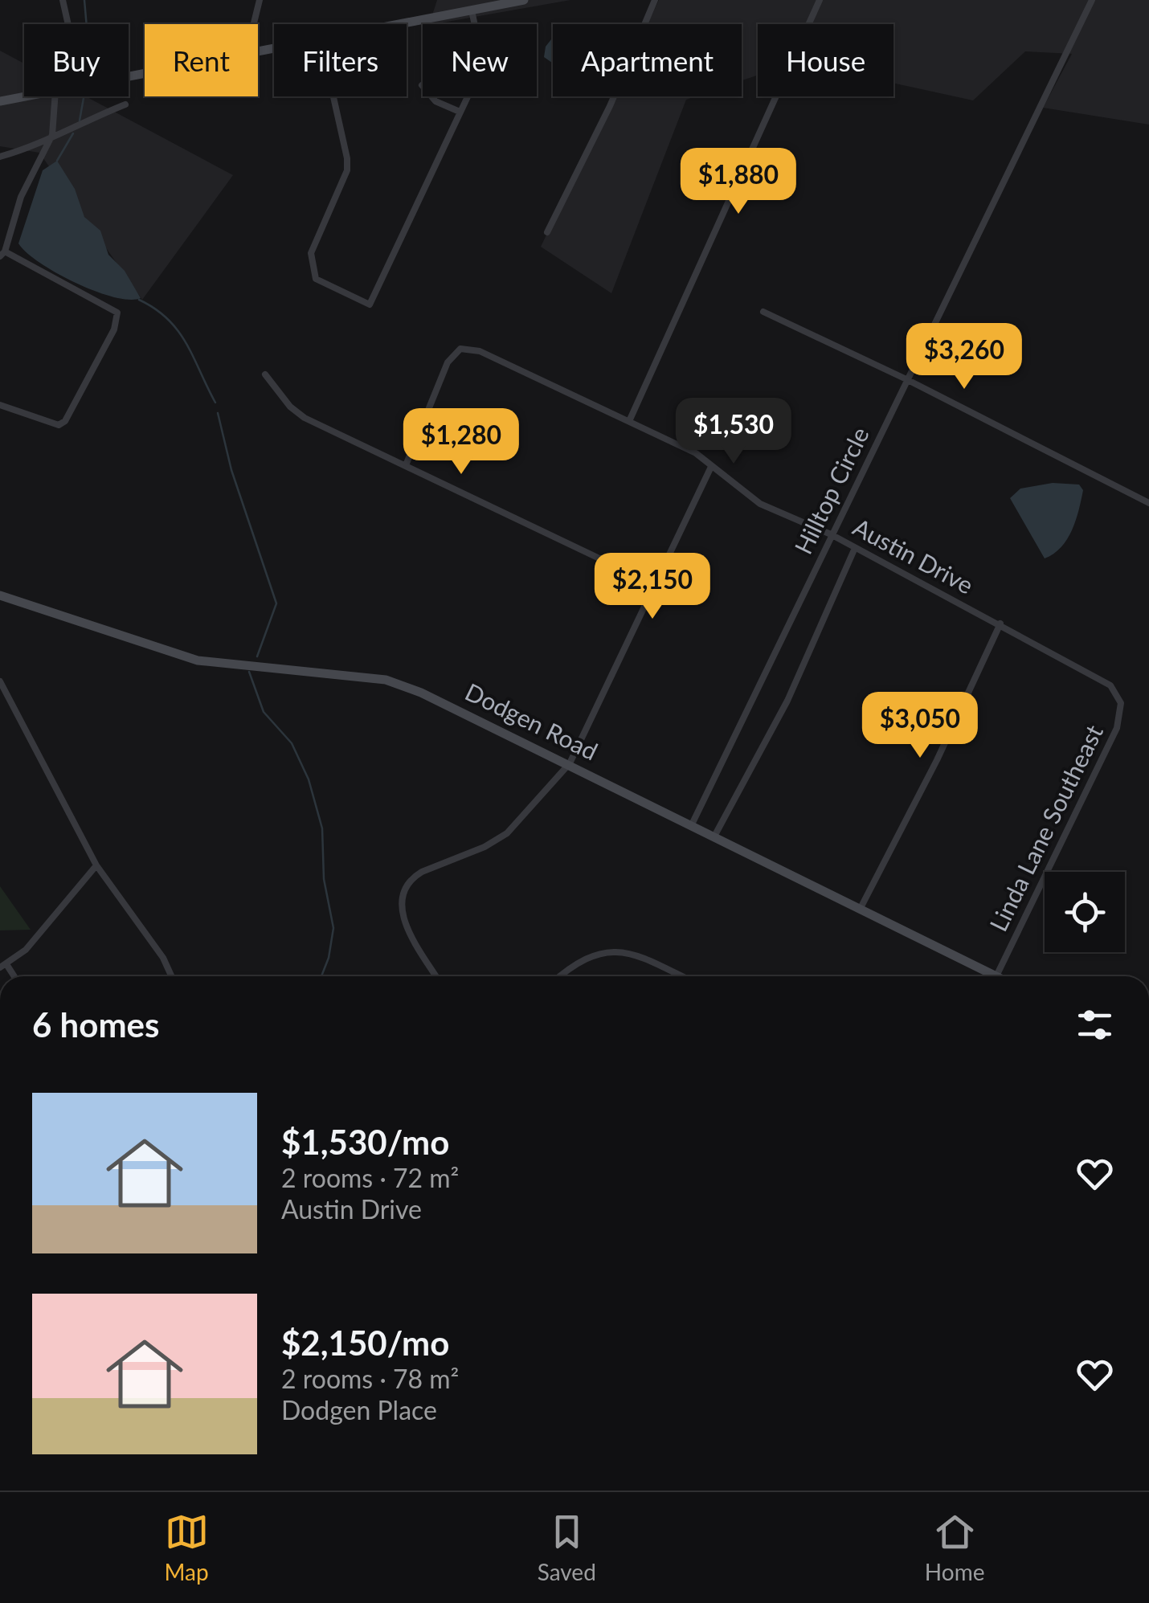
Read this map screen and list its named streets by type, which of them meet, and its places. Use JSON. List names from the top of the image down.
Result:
{
  "streets": {
    "street": [
      "Hilltop Circle",
      "Austin Drive",
      "Dodgen Road",
      "Linda Lane Southeast"
    ]
  },
  "crossings": [
    ["Hilltop Circle", "Austin Drive"],
    ["Hilltop Circle", "Dodgen Road"],
    ["Austin Drive", "Linda Lane Southeast"]
  ],
  "page": {
    "chip": [
      "Buy",
      "Rent",
      "Filters",
      "New",
      "Apartment",
      "House"
    ],
    "price": [
      "$1,880",
      "$3,260",
      "$1,530",
      "$1,280",
      "$2,150",
      "$3,050"
    ],
    "heading": "6 homes",
    "list": [
      {
        "name": "$1,530/mo",
        "note": "2 rooms · 72 m² · Austin Drive"
      },
      {
        "name": "$2,150/mo",
        "note": "2 rooms · 78 m² · Dodgen Place"
      }
    ],
    "tabs": ["Map", "Saved", "Home"]
  }
}
